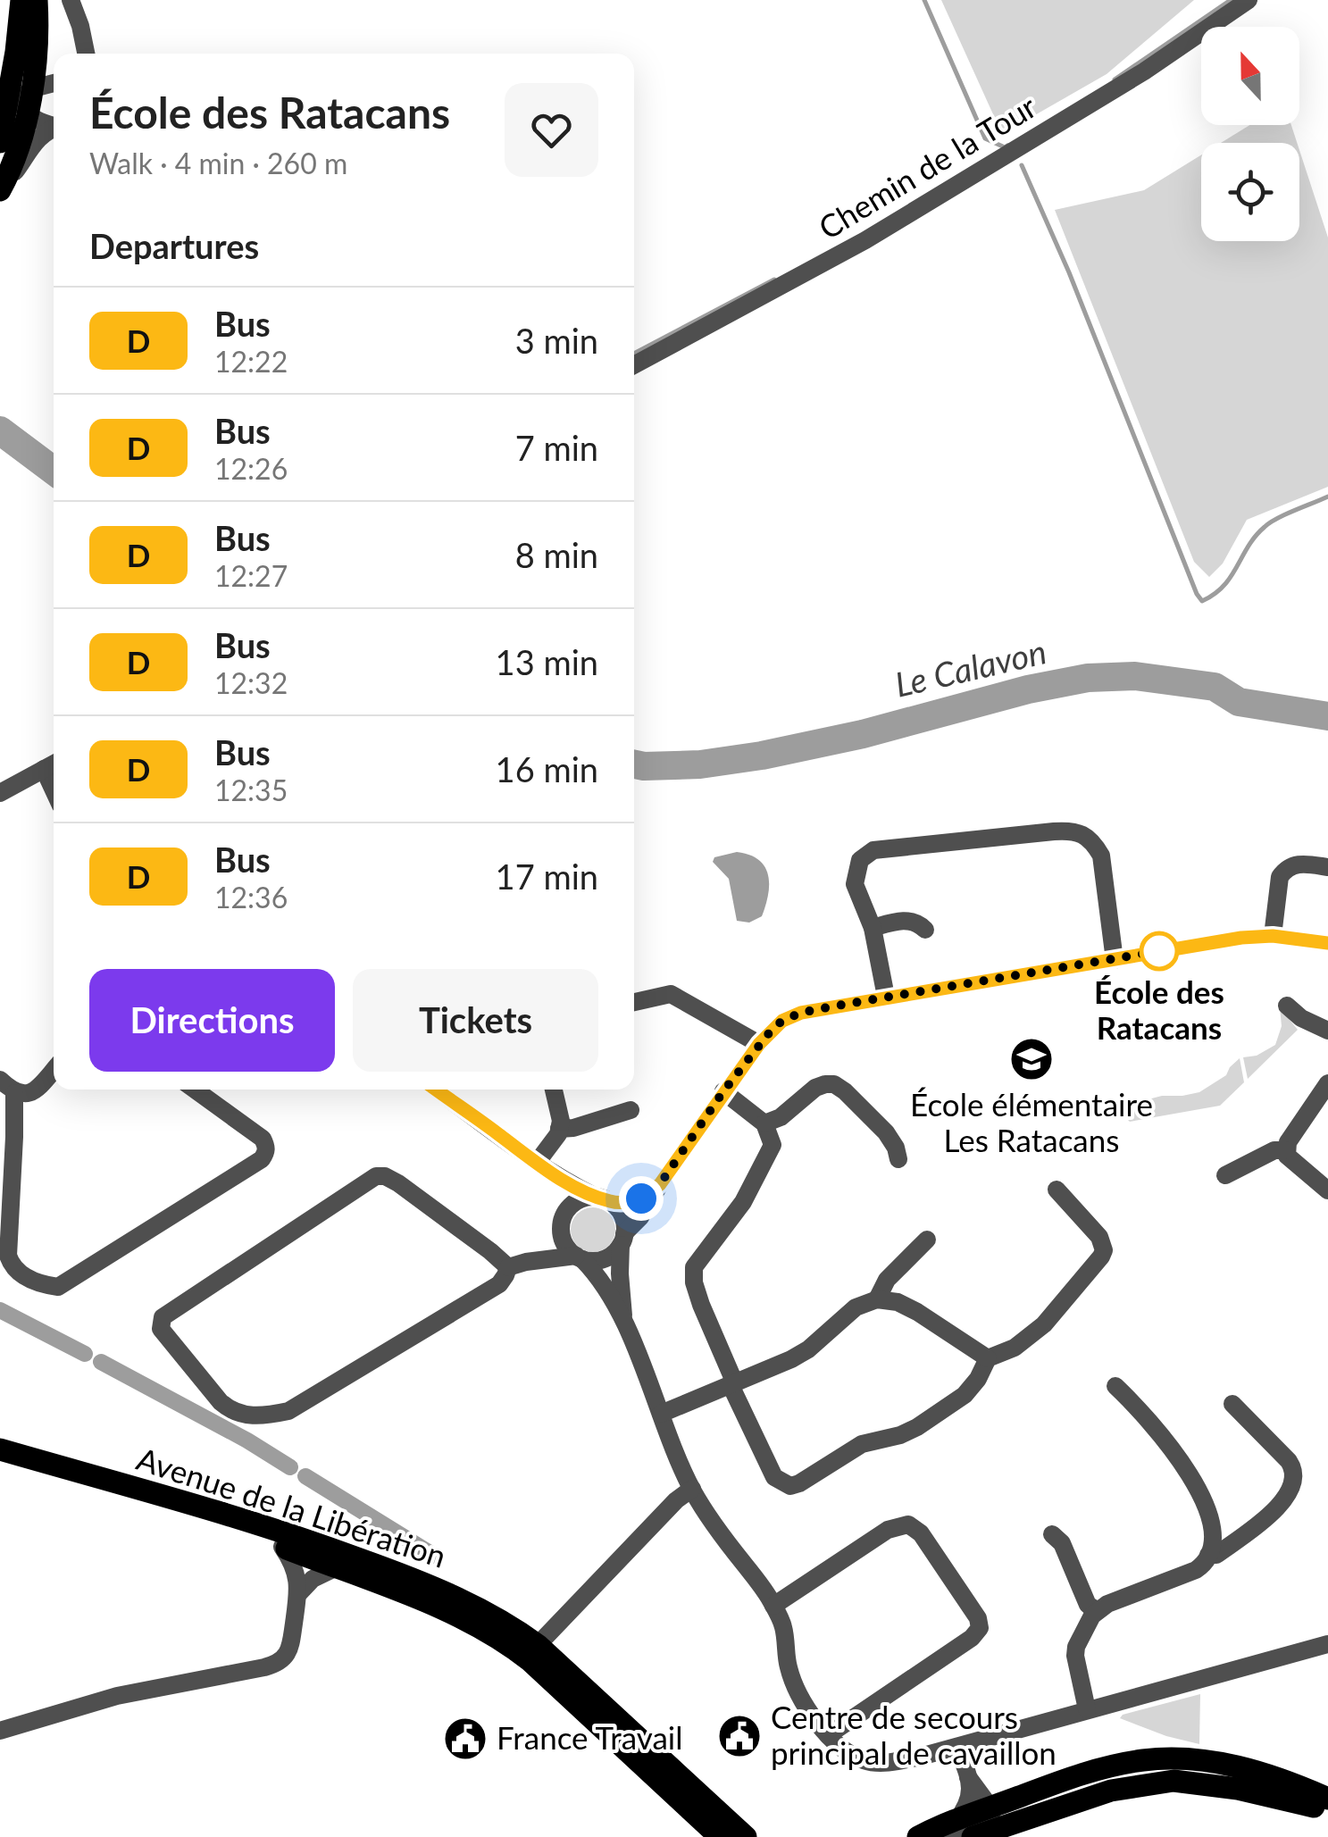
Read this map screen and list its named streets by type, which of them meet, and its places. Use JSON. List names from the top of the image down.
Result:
{
  "streets": {
    "main road": ["Avenue de la Libération"],
    "street": ["Chemin de la Tour"]
  },
  "water": ["Le Calavon"],
  "places": {
    "other": ["École des Ratacans"],
    "school or university": ["École élémentaire Les Ratacans"],
    "public building": ["Centre de secours principal de cavaillon", "France Travail"]
  },
  "lines": ["bus line D"],
  "north": "top",
  "page": {
    "heading": [
      ["École des Ratacans", "Walk · 4 min · 260 m"],
      "Departures"
    ],
    "list": [
      {
        "mark": "D",
        "name": "Bus",
        "note": "12:22",
        "value": "3 min"
      },
      {
        "mark": "D",
        "name": "Bus",
        "note": "12:26",
        "value": "7 min"
      },
      {
        "mark": "D",
        "name": "Bus",
        "note": "12:27",
        "value": "8 min"
      },
      {
        "mark": "D",
        "name": "Bus",
        "note": "12:32",
        "value": "13 min"
      },
      {
        "mark": "D",
        "name": "Bus",
        "note": "12:35",
        "value": "16 min"
      },
      {
        "mark": "D",
        "name": "Bus",
        "note": "12:36",
        "value": "17 min"
      }
    ],
    "buttons": ["Directions", "Tickets"]
  }
}
